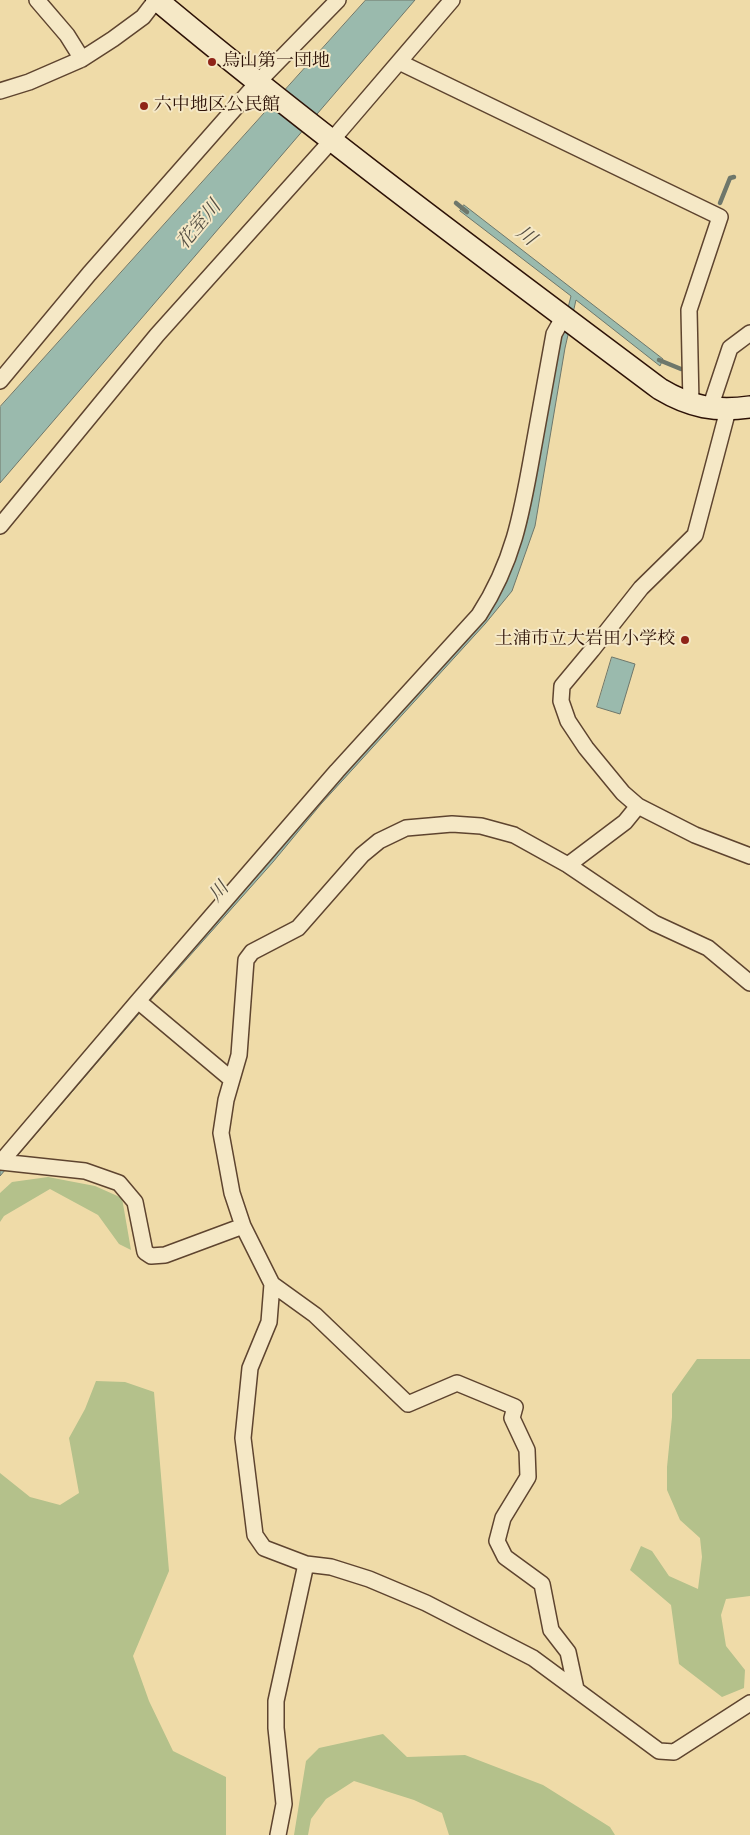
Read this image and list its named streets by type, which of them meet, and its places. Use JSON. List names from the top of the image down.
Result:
{
  "water": ["花室川", "川"],
  "places": ["烏山第一団地", "六中地区公民館", "土浦市立大岩田小学校"]
}
